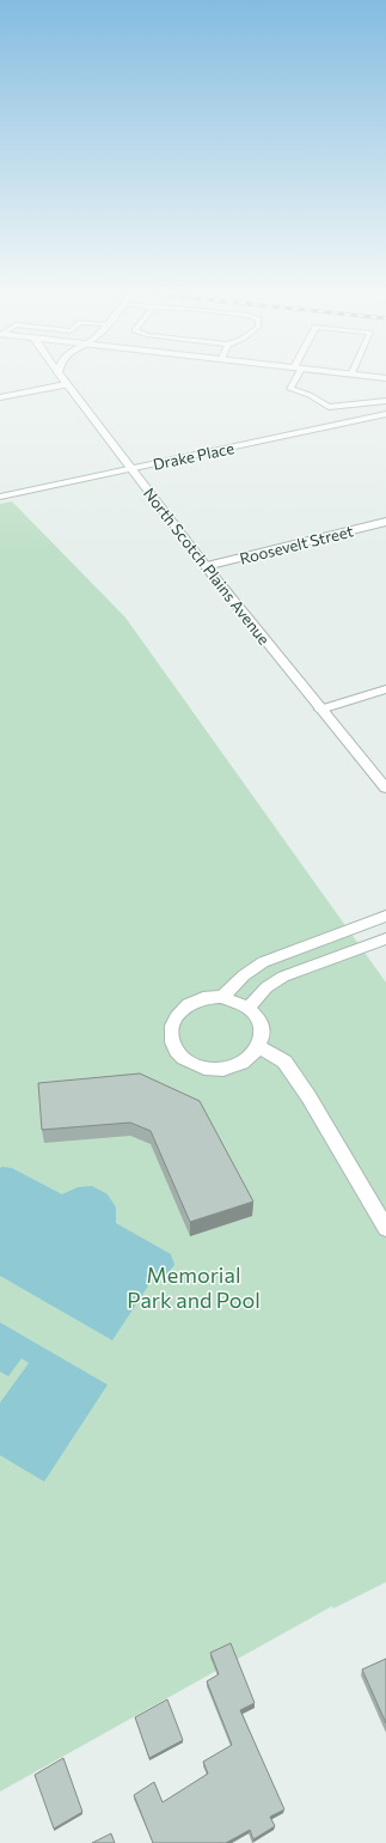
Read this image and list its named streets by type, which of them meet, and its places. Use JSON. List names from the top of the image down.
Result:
{
  "streets": {
    "street": ["Drake Place", "Roosevelt Street", "North Scotch Plains Avenue"]
  },
  "crossings": [
    ["Drake Place", "North Scotch Plains Avenue"],
    ["Roosevelt Street", "North Scotch Plains Avenue"]
  ],
  "parks": ["Memorial Park and Pool"]
}
